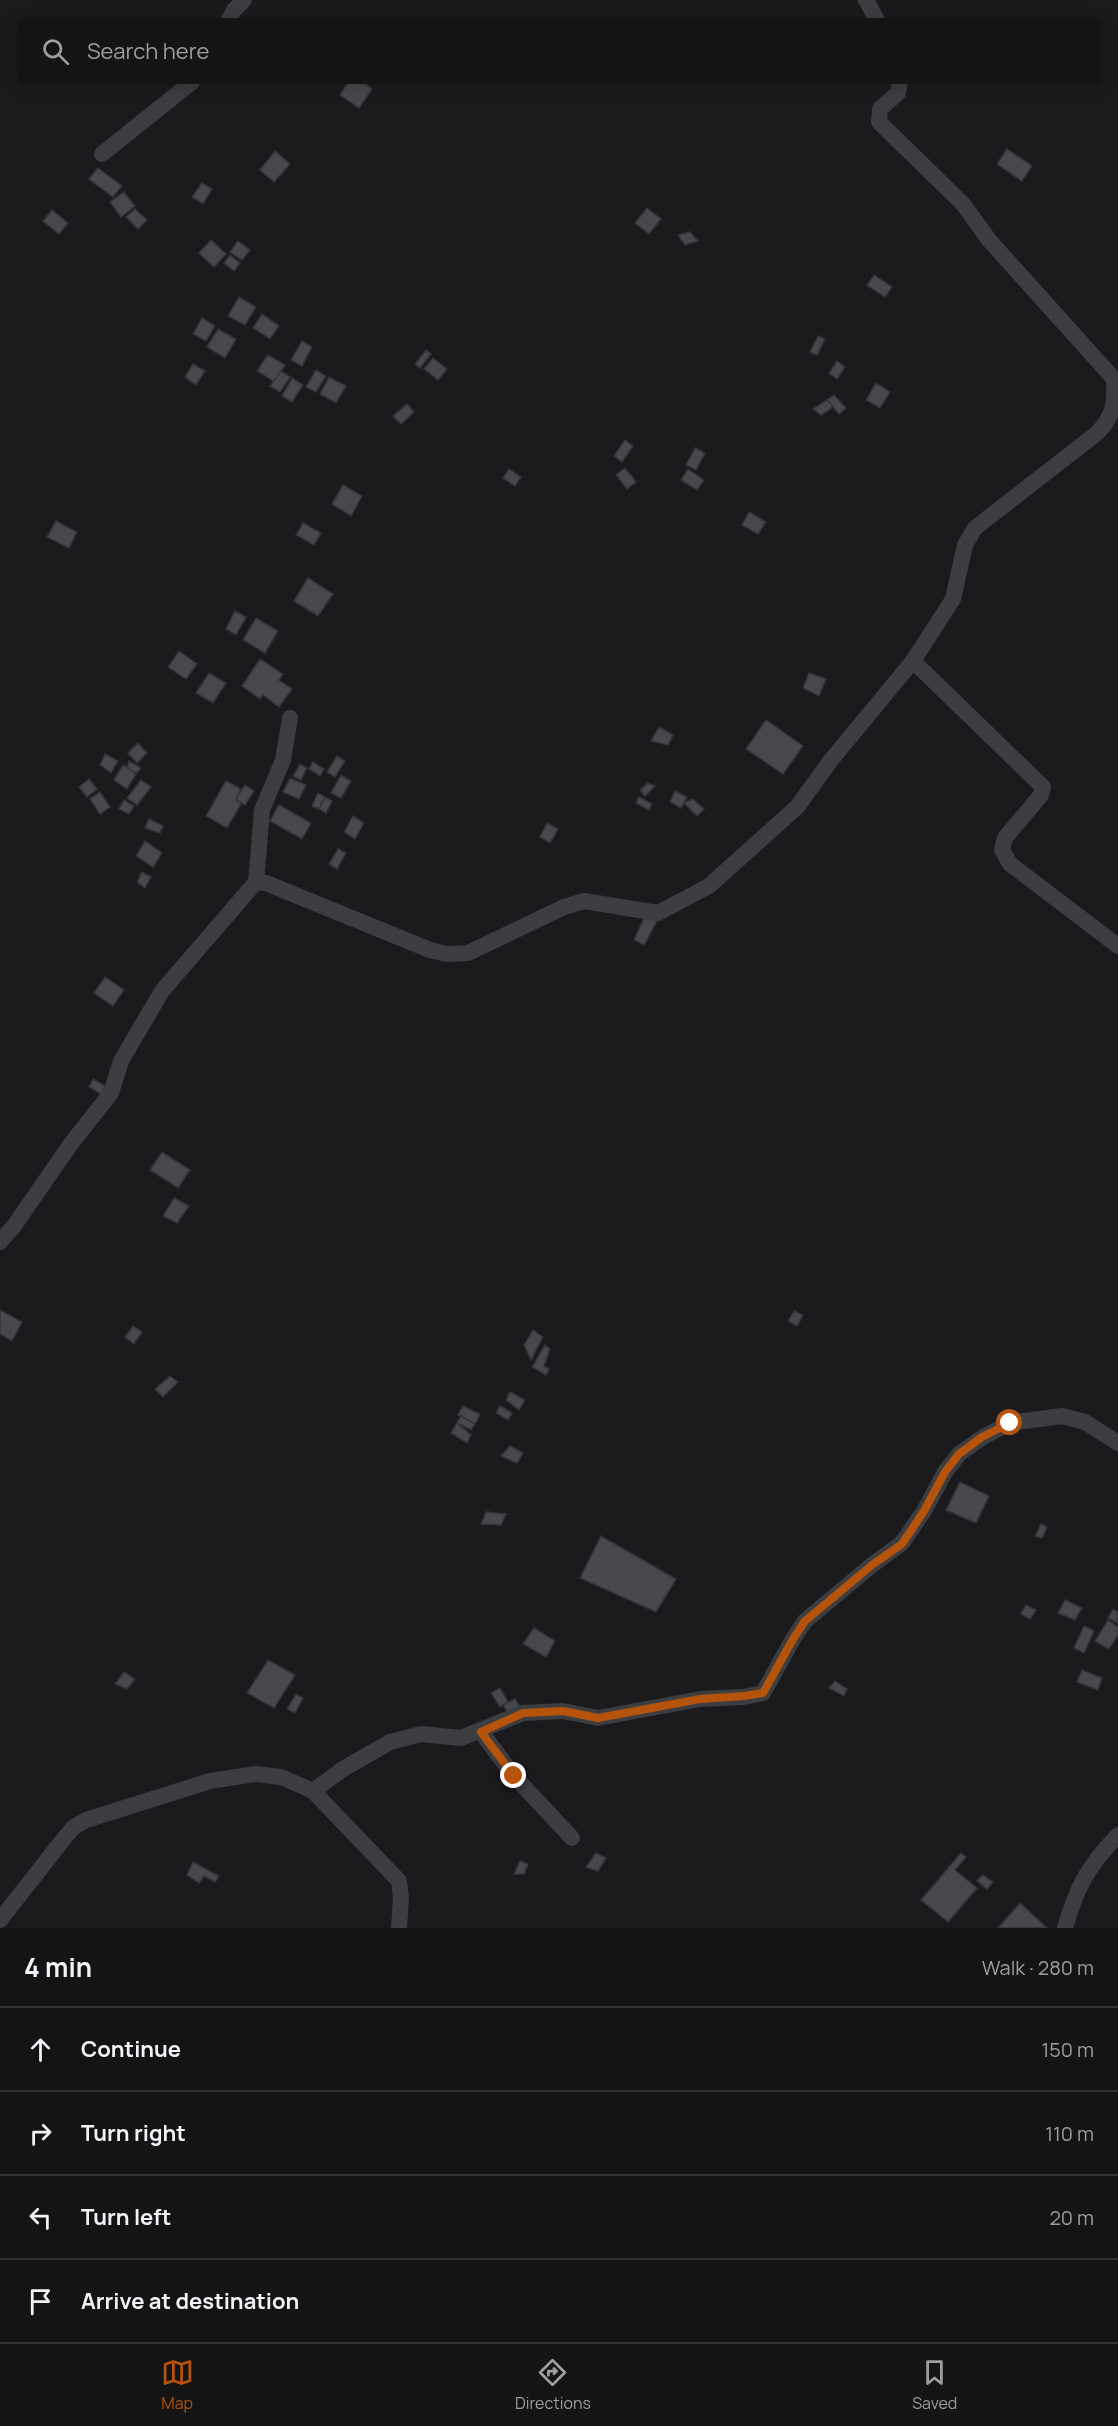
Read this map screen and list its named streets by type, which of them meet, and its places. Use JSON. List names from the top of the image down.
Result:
{
  "page": {
    "search": "Search here",
    "heading": ["4 min", "Walk · 280 m"],
    "list": [
      ["Continue", "150 m"],
      ["Turn right", "110 m"],
      ["Turn left", "20 m"],
      "Arrive at destination"
    ],
    "nav": ["Map", "Directions", "Saved"]
  }
}
